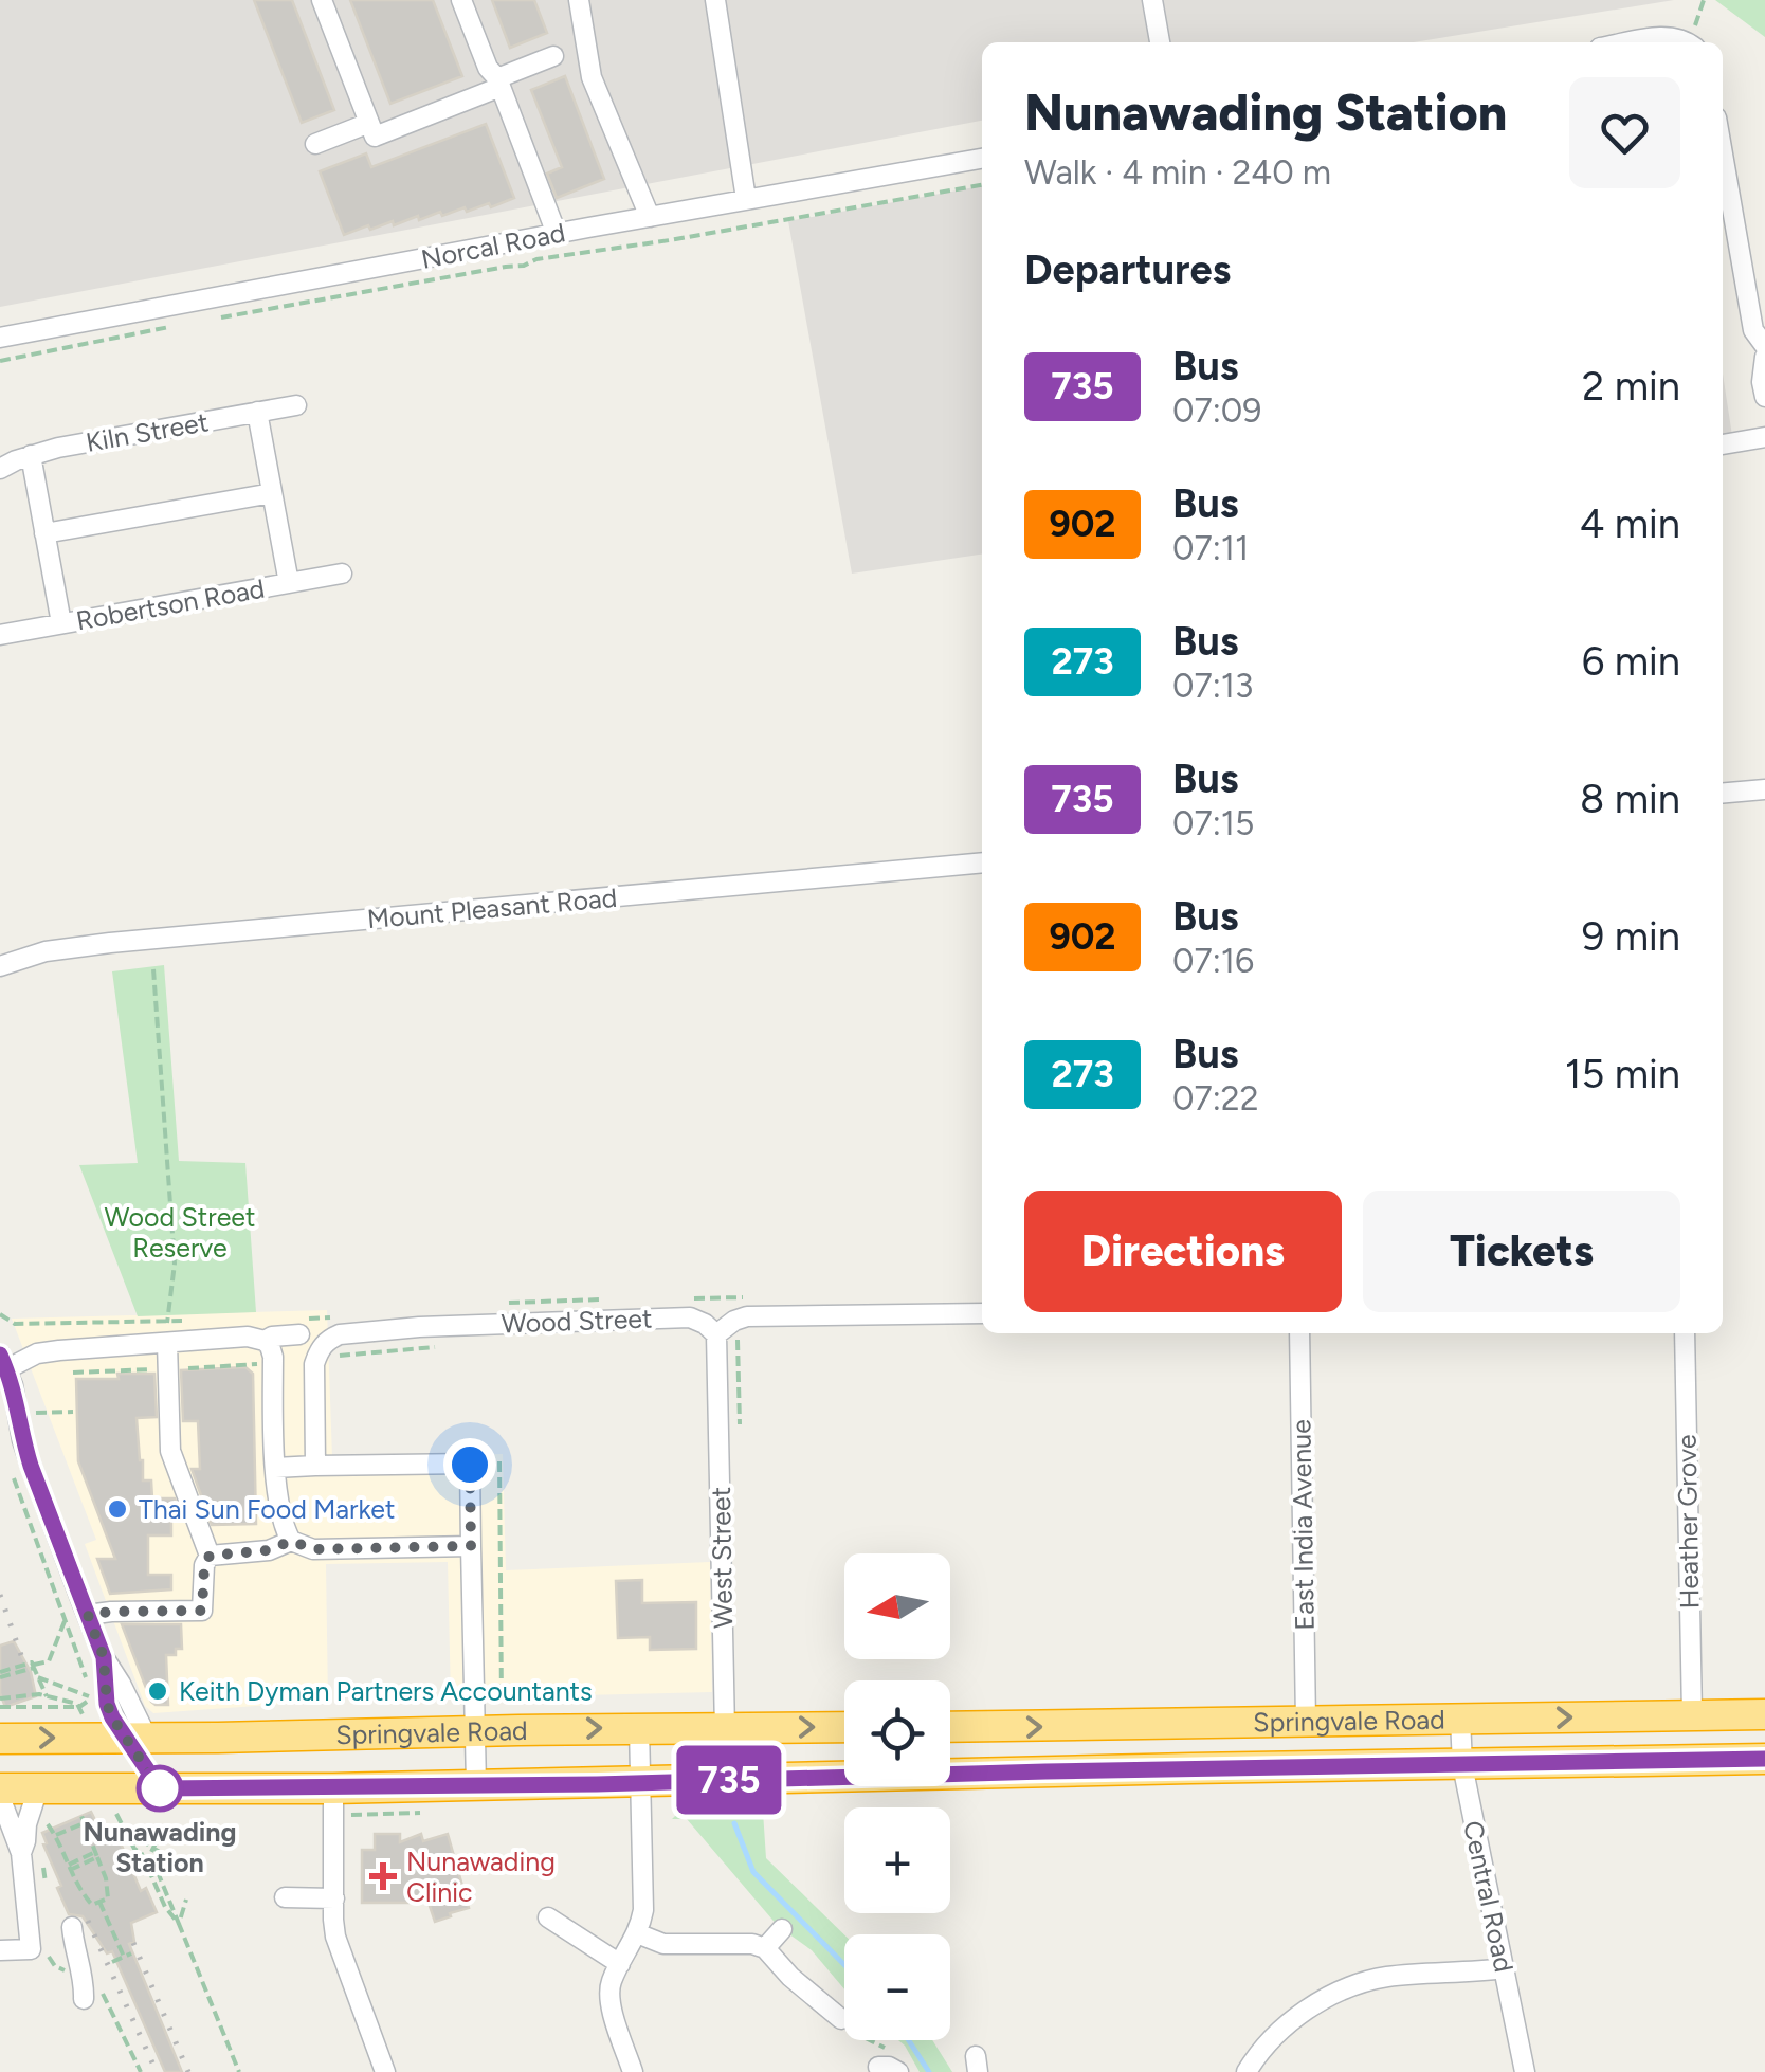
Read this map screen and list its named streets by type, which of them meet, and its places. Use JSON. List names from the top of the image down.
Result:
{
  "streets": {
    "highway": ["Springvale Road"],
    "street": [
      "Norcal Road",
      "Kiln Street",
      "Robertson Road",
      "Mount Pleasant Road",
      "Wood Street",
      "Heather Grove",
      "East India Avenue",
      "West Street",
      "Central Road"
    ]
  },
  "crossings": [
    ["Wood Street", "West Street"],
    ["Heather Grove", "Springvale Road"],
    ["East India Avenue", "Springvale Road"],
    ["West Street", "Springvale Road"],
    ["Springvale Road", "Central Road"]
  ],
  "parks": ["Wood Street Reserve"],
  "places": {
    "other": ["Thai Sun Food Market", "Keith Dyman Partners Accountants", "Nunawading Station"],
    "health": ["Nunawading Clinic"]
  },
  "lines": ["bus line 735"],
  "north": "left",
  "page": {
    "on_map": "735",
    "heading": [
      ["Nunawading Station", "Walk · 4 min · 240 m"],
      "Departures"
    ],
    "list": [
      {
        "mark": "735",
        "name": "Bus",
        "note": "07:09",
        "value": "2 min"
      },
      {
        "mark": "902",
        "name": "Bus",
        "note": "07:11",
        "value": "4 min"
      },
      {
        "mark": "273",
        "name": "Bus",
        "note": "07:13",
        "value": "6 min"
      },
      {
        "mark": "735",
        "name": "Bus",
        "note": "07:15",
        "value": "8 min"
      },
      {
        "mark": "902",
        "name": "Bus",
        "note": "07:16",
        "value": "9 min"
      },
      {
        "mark": "273",
        "name": "Bus",
        "note": "07:22",
        "value": "15 min"
      }
    ],
    "buttons": ["Directions", "Tickets"],
    "map_buttons": ["+", "−"]
  }
}
